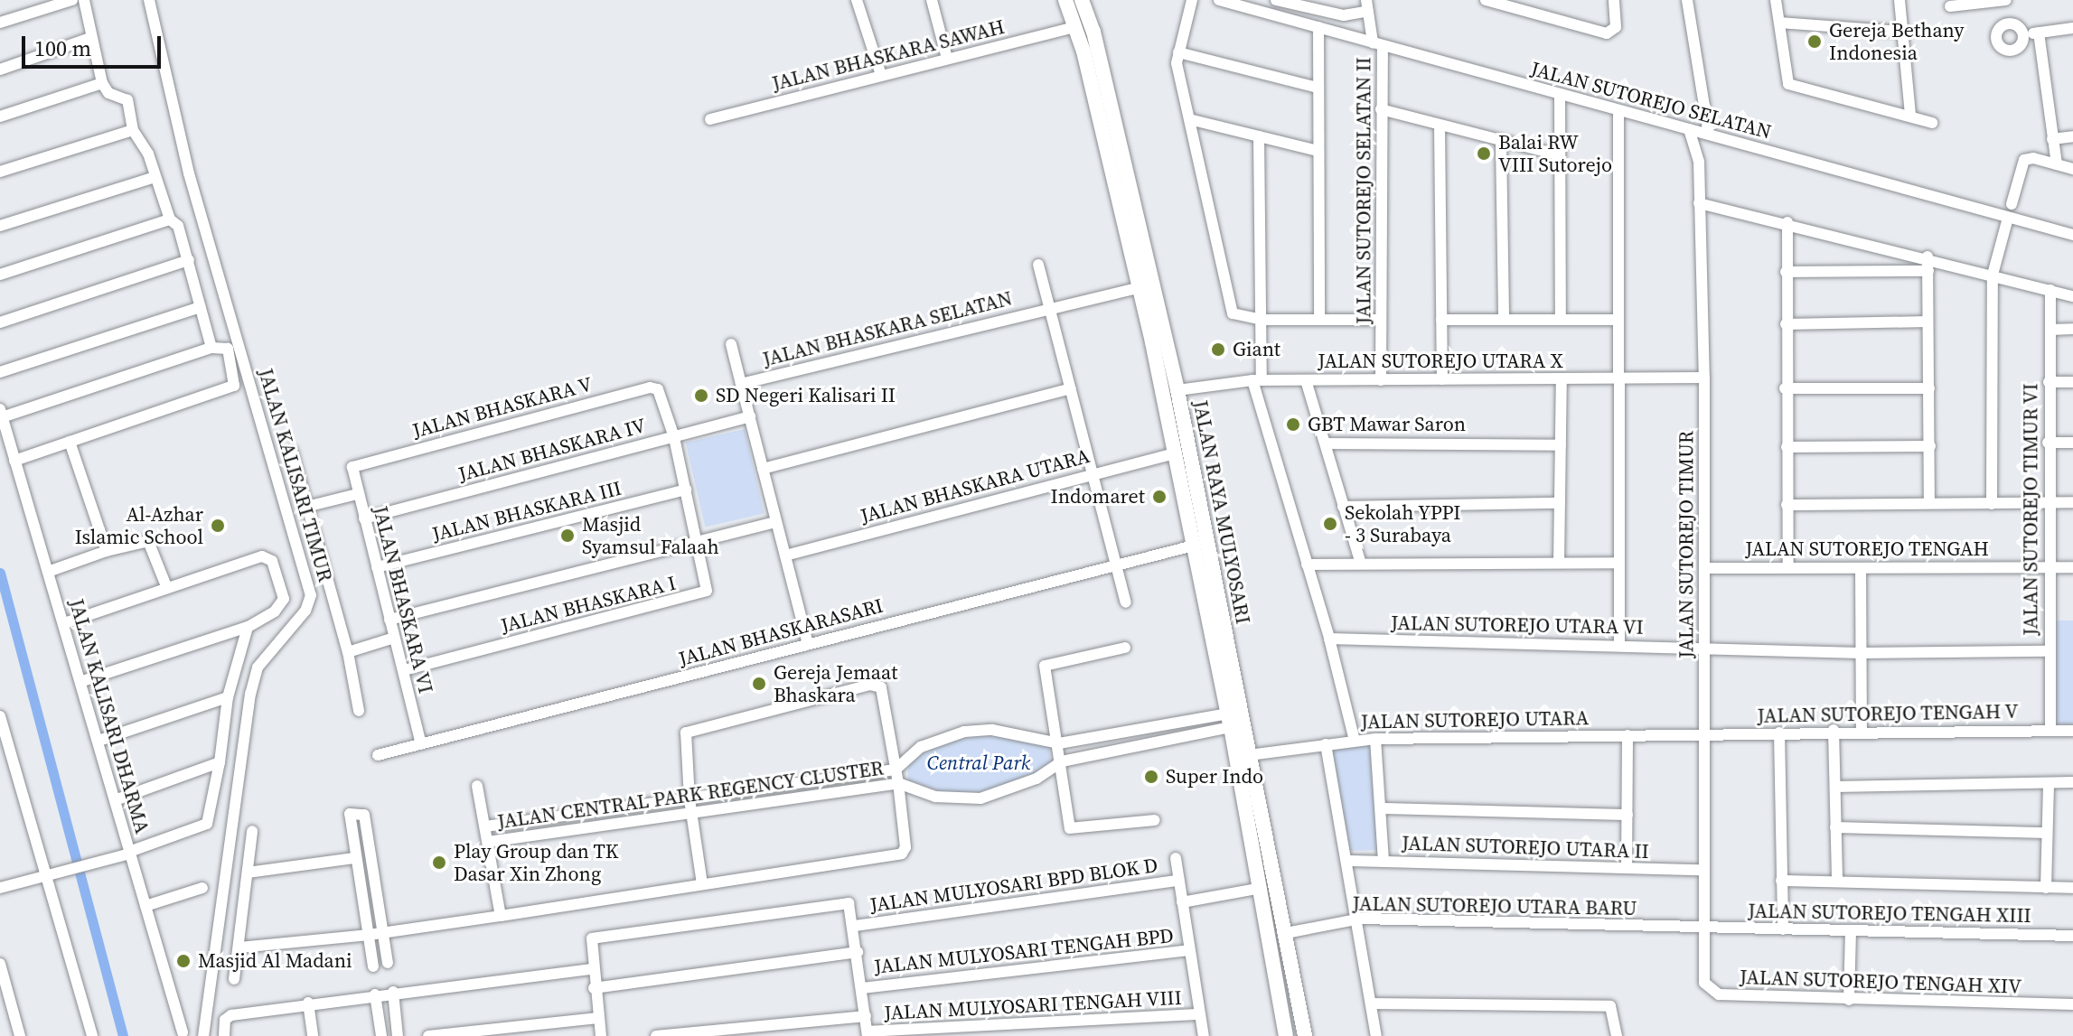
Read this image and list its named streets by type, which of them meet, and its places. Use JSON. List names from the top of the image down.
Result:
{
  "streets": {
    "main road": ["JALAN RAYA MULYOSARI"],
    "street": [
      "JALAN BHASKARA SAWAH",
      "JALAN SUTOREJO SELATAN",
      "JALAN SUTOREJO SELATAN II",
      "JALAN BHASKARA SELATAN",
      "JALAN SUTOREJO UTARA X",
      "JALAN BHASKARA V",
      "JALAN BHASKARA IV",
      "JALAN KALISARI TIMUR",
      "JALAN BHASKARA UTARA",
      "JALAN SUTOREJO TIMUR VI",
      "JALAN BHASKARA III",
      "JALAN SUTOREJO TIMUR",
      "JALAN SUTOREJO TENGAH",
      "JALAN BHASKARA VI",
      "JALAN BHASKARA I",
      "JALAN SUTOREJO UTARA VI",
      "JALAN BHASKARASARI",
      "JALAN SUTOREJO TENGAH V",
      "JALAN KALISARI DHARMA",
      "JALAN SUTOREJO UTARA",
      "JALAN CENTRAL PARK REGENCY CLUSTER",
      "JALAN SUTOREJO UTARA II",
      "JALAN MULYOSARI BPD BLOK D",
      "JALAN SUTOREJO UTARA BARU",
      "JALAN SUTOREJO TENGAH XIII",
      "JALAN MULYOSARI TENGAH BPD",
      "JALAN SUTOREJO TENGAH XIV",
      "JALAN MULYOSARI TENGAH VIII"
    ]
  },
  "crossings": [
    ["JALAN BHASKARA SAWAH", "JALAN RAYA MULYOSARI"],
    ["JALAN SUTOREJO SELATAN", "JALAN SUTOREJO SELATAN II"],
    ["JALAN SUTOREJO SELATAN", "JALAN SUTOREJO TIMUR"],
    ["JALAN SUTOREJO SELATAN II", "JALAN SUTOREJO UTARA X"],
    ["JALAN BHASKARA SELATAN", "JALAN BHASKARA IV"],
    ["JALAN BHASKARA SELATAN", "JALAN BHASKARA UTARA"],
    ["JALAN BHASKARA SELATAN", "JALAN RAYA MULYOSARI"],
    ["JALAN BHASKARA SELATAN", "JALAN BHASKARASARI"],
    ["JALAN SUTOREJO UTARA X", "JALAN RAYA MULYOSARI"],
    ["JALAN SUTOREJO UTARA X", "JALAN SUTOREJO TIMUR"],
    ["JALAN BHASKARA V", "JALAN BHASKARA VI"],
    ["JALAN BHASKARA V", "JALAN BHASKARA I"],
    ["JALAN BHASKARA IV", "JALAN BHASKARA VI"],
    ["JALAN BHASKARA IV", "JALAN BHASKARA I"],
    ["JALAN BHASKARA UTARA", "JALAN RAYA MULYOSARI"],
    ["JALAN SUTOREJO TIMUR VI", "JALAN SUTOREJO TENGAH"],
    ["JALAN SUTOREJO TIMUR VI", "JALAN SUTOREJO UTARA VI"],
    ["JALAN SUTOREJO TIMUR VI", "JALAN SUTOREJO TENGAH V"],
    ["JALAN BHASKARA III", "JALAN BHASKARA VI"],
    ["JALAN BHASKARA III", "JALAN BHASKARA I"],
    ["JALAN RAYA MULYOSARI", "JALAN BHASKARASARI"],
    ["JALAN RAYA MULYOSARI", "JALAN SUTOREJO UTARA"],
    ["JALAN RAYA MULYOSARI", "JALAN CENTRAL PARK REGENCY CLUSTER"],
    ["JALAN RAYA MULYOSARI", "JALAN SUTOREJO UTARA BARU"],
    ["JALAN SUTOREJO TIMUR", "JALAN SUTOREJO TENGAH"],
    ["JALAN SUTOREJO TIMUR", "JALAN SUTOREJO UTARA VI"],
    ["JALAN SUTOREJO TIMUR", "JALAN SUTOREJO TENGAH V"],
    ["JALAN SUTOREJO TIMUR", "JALAN SUTOREJO UTARA"],
    ["JALAN SUTOREJO TIMUR", "JALAN SUTOREJO UTARA BARU"],
    ["JALAN SUTOREJO TIMUR", "JALAN SUTOREJO TENGAH XIII"],
    ["JALAN SUTOREJO TIMUR", "JALAN SUTOREJO TENGAH XIV"],
    ["JALAN BHASKARA VI", "JALAN BHASKARA I"],
    ["JALAN BHASKARA VI", "JALAN BHASKARASARI"],
    ["JALAN SUTOREJO TENGAH V", "JALAN SUTOREJO UTARA"],
    ["JALAN SUTOREJO UTARA BARU", "JALAN SUTOREJO TENGAH XIII"],
    ["JALAN SUTOREJO UTARA BARU", "JALAN SUTOREJO TENGAH XIV"],
    ["JALAN SUTOREJO TENGAH XIII", "JALAN SUTOREJO TENGAH XIV"]
  ],
  "parks": ["Central Park"],
  "places": [
    "Gereja Bethany Indonesia",
    "Balai RW VIII Sutorejo",
    "Giant",
    "SD Negeri Kalisari II",
    "GBT Mawar Saron",
    "Indomaret",
    "Sekolah YPPI - 3 Surabaya",
    "Al-Azhar Islamic School",
    "Masjid Syamsul Falaah",
    "Gereja Jemaat Bhaskara",
    "Super Indo",
    "Play Group dan TK Dasar Xin Zhong",
    "Masjid Al Madani"
  ],
  "scale_bar": "100 m"
}
